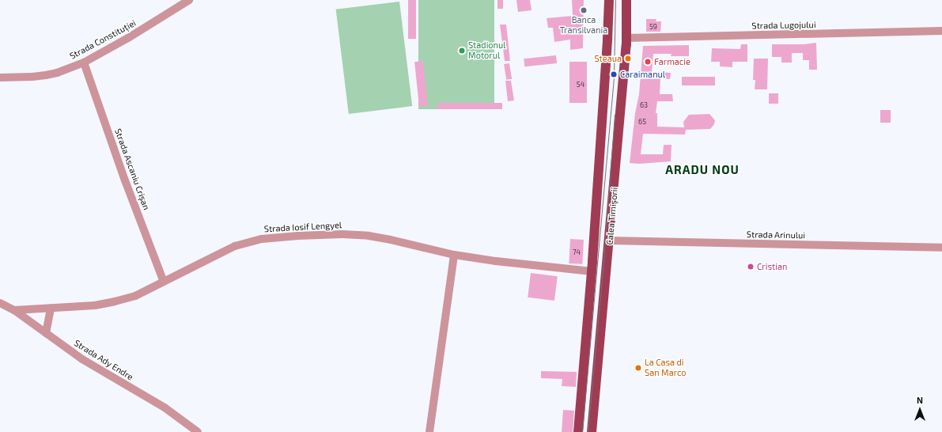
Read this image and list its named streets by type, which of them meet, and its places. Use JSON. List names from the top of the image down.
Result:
{
  "streets": {
    "main road": ["Calea Timișorii"],
    "street": [
      "Strada Lugojului",
      "Strada Constituției",
      "Strada Ascaniu Crișan",
      "Strada Iosif Lengyel",
      "Strada Arinului",
      "Strada Ady Endre"
    ]
  },
  "crossings": [
    ["Strada Lugojului", "Calea Timișorii"],
    ["Strada Constituției", "Strada Ascaniu Crișan"],
    ["Strada Ascaniu Crișan", "Strada Iosif Lengyel"],
    ["Calea Timișorii", "Strada Iosif Lengyel"],
    ["Calea Timișorii", "Strada Arinului"],
    ["Strada Iosif Lengyel", "Strada Ady Endre"]
  ],
  "districts": ["ARADU NOU"],
  "places": [
    "Banca Transilvania",
    "Stadionul Motorul",
    "Steaua",
    "Farmacie",
    "Caraimanul",
    "Cristian",
    "La Casa di San Marco"
  ],
  "house_numbers": [
    "59",
    "54",
    "63",
    "65",
    "74"
  ],
  "north": "top"
}
